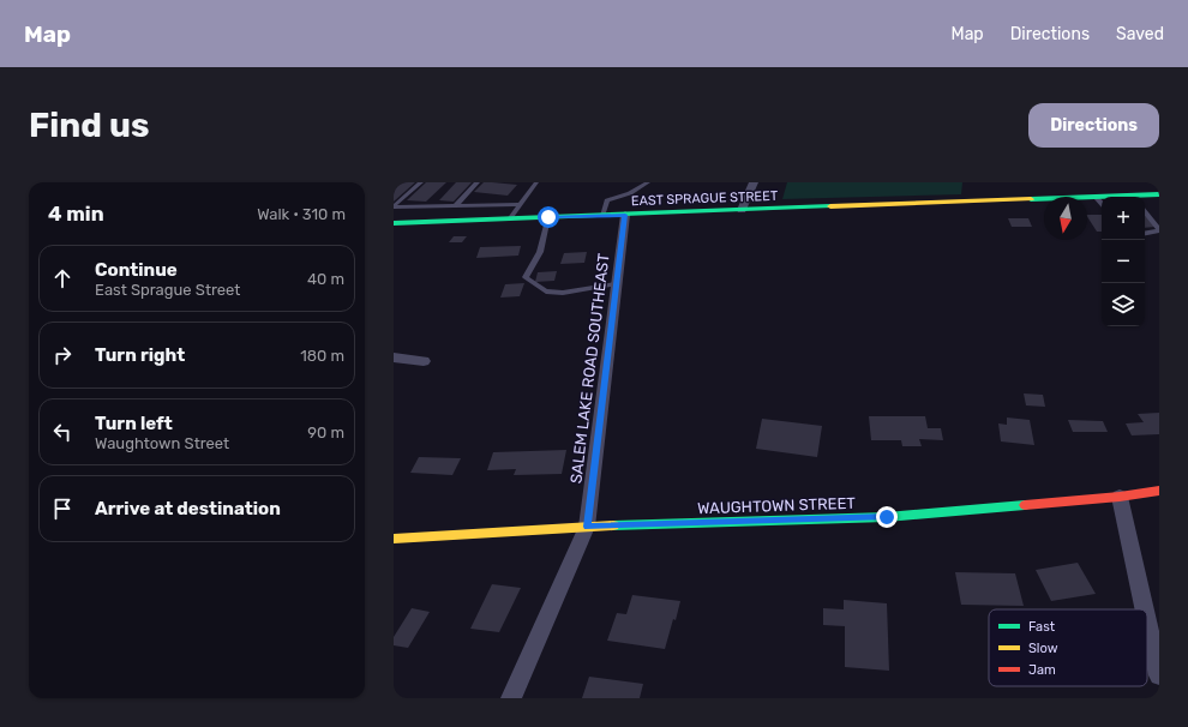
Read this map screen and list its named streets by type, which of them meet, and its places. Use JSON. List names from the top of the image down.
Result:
{
  "streets": {
    "street": ["EAST SPRAGUE STREET", "SALEM LAKE ROAD SOUTHEAST", "WAUGHTOWN STREET"]
  },
  "crossings": [
    ["EAST SPRAGUE STREET", "SALEM LAKE ROAD SOUTHEAST"],
    ["SALEM LAKE ROAD SOUTHEAST", "WAUGHTOWN STREET"]
  ],
  "legend": ["Fast", "Slow", "Jam"],
  "north": "bottom",
  "page": {
    "header": "Map",
    "nav": ["Map", "Directions", "Saved"],
    "buttons": "Directions",
    "title": "Find us",
    "heading": ["4 min", "Walk · 310 m"],
    "map_buttons": ["+", "−"],
    "list": [
      ["Continue", "East Sprague Street", "40 m"],
      ["Turn right", "180 m"],
      ["Turn left", "Waughtown Street", "90 m"],
      "Arrive at destination"
    ]
  }
}
